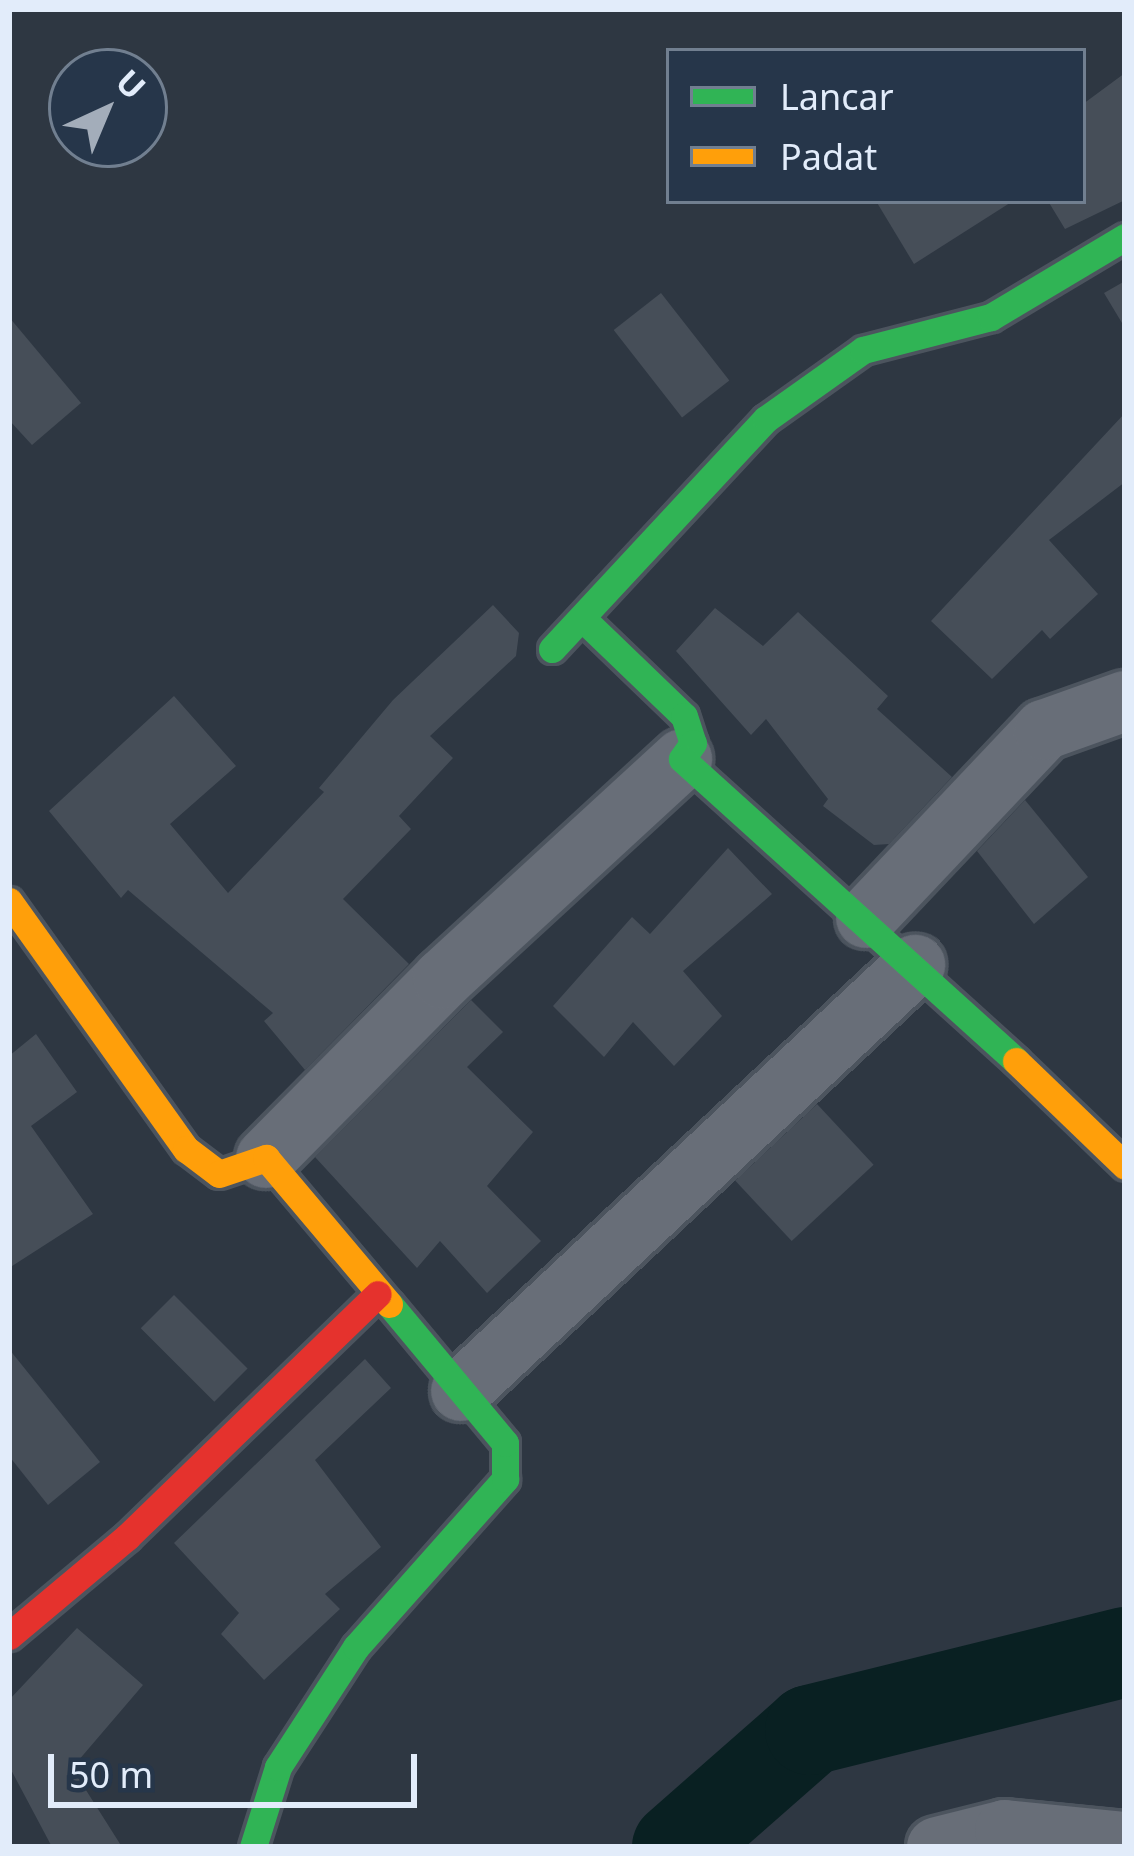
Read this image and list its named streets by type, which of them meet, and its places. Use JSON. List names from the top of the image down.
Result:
{
  "legend": ["Lancar", "Padat"],
  "scale_bar": "50 m",
  "north": "top right"
}
